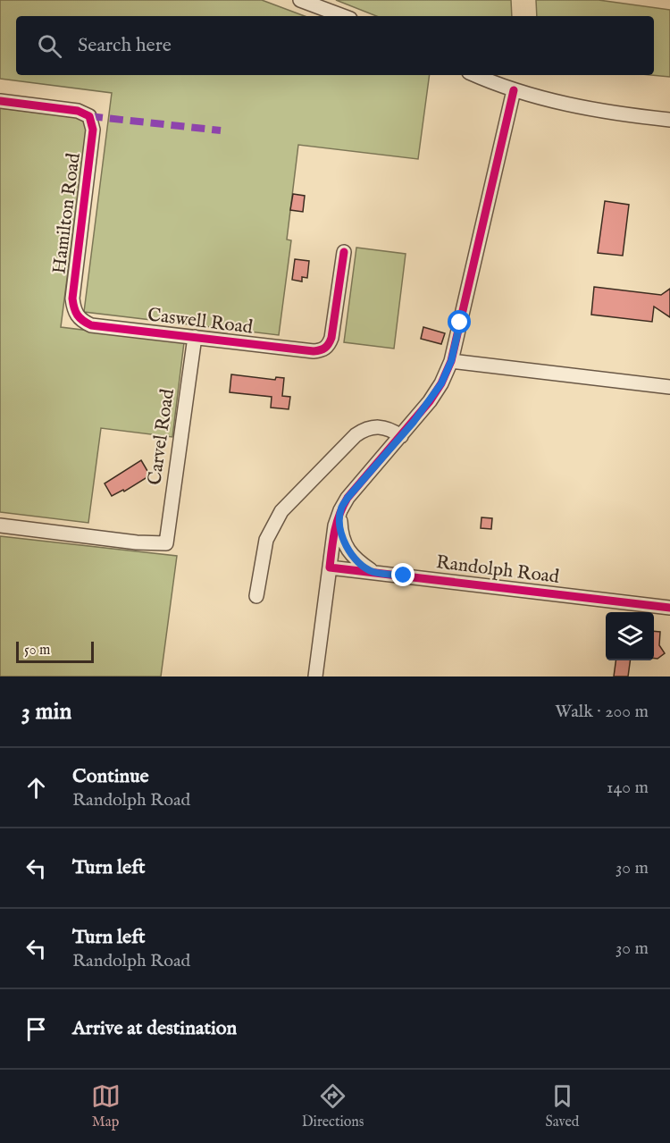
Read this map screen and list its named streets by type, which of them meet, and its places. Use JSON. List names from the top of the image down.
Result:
{
  "streets": {
    "street": [
      "Hamilton Road",
      "Caswell Road",
      "Carvel Road",
      "Randolph Road"
    ]
  },
  "crossings": [
    ["Hamilton Road", "Caswell Road"],
    ["Caswell Road", "Carvel Road"]
  ],
  "scale_bar": "50 m",
  "page": {
    "search": "Search here",
    "scale": "50 m",
    "heading": ["3 min", "Walk · 200 m"],
    "list": [
      ["Continue", "Randolph Road", "140 m"],
      ["Turn left", "30 m"],
      ["Turn left", "Randolph Road", "30 m"],
      "Arrive at destination"
    ],
    "nav": ["Map", "Directions", "Saved"]
  }
}
